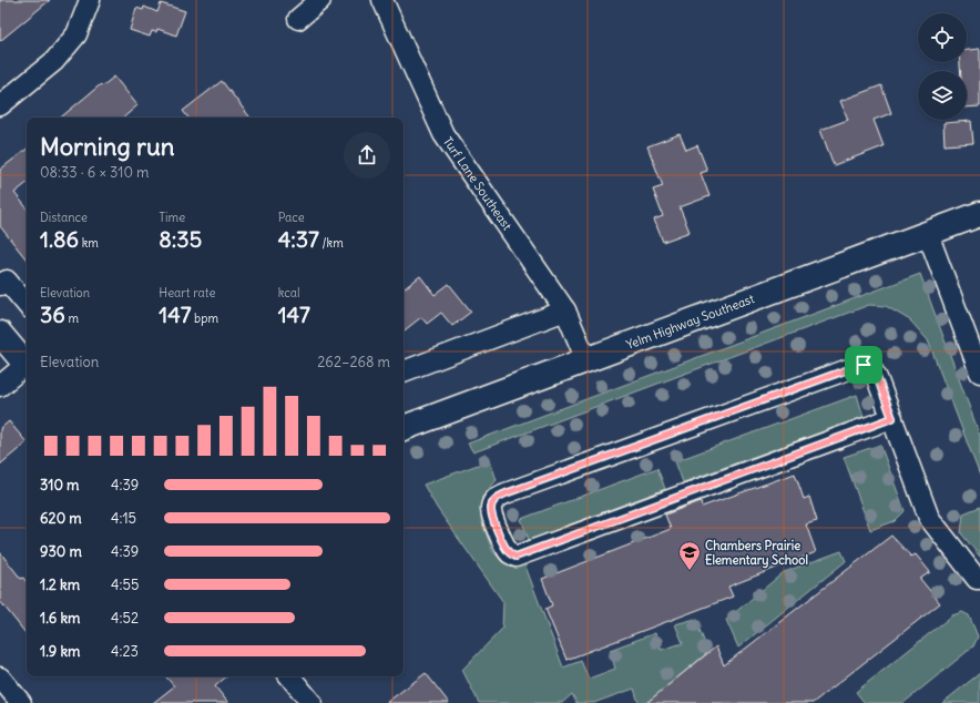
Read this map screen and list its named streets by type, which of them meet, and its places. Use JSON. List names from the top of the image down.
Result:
{
  "streets": {
    "main road": ["Yelm Highway Southeast"],
    "street": ["Turf Lane Southeast"]
  },
  "crossings": [
    ["Turf Lane Southeast", "Yelm Highway Southeast"]
  ],
  "places": {
    "school or university": ["Chambers Prairie Elementary School"]
  },
  "page": {
    "heading": ["Morning run", "08:33 · 6 × 310 m"],
    "stats": [
      ["Distance", "1.86 km"],
      ["Time", "8:35"],
      ["Pace", "4:37 /km"],
      ["Elevation", "36 m"],
      ["Heart rate", "147 bpm"],
      ["kcal", "147"]
    ],
    "chart": ["Elevation", "262–268 m"],
    "list": [
      {
        "name": "310 m",
        "note": "4:39"
      },
      {
        "name": "620 m",
        "note": "4:15"
      },
      {
        "name": "930 m",
        "note": "4:39"
      },
      {
        "name": "1.2 km",
        "note": "4:55"
      },
      {
        "name": "1.6 km",
        "note": "4:52"
      },
      {
        "name": "1.9 km",
        "note": "4:23"
      }
    ]
  }
}
